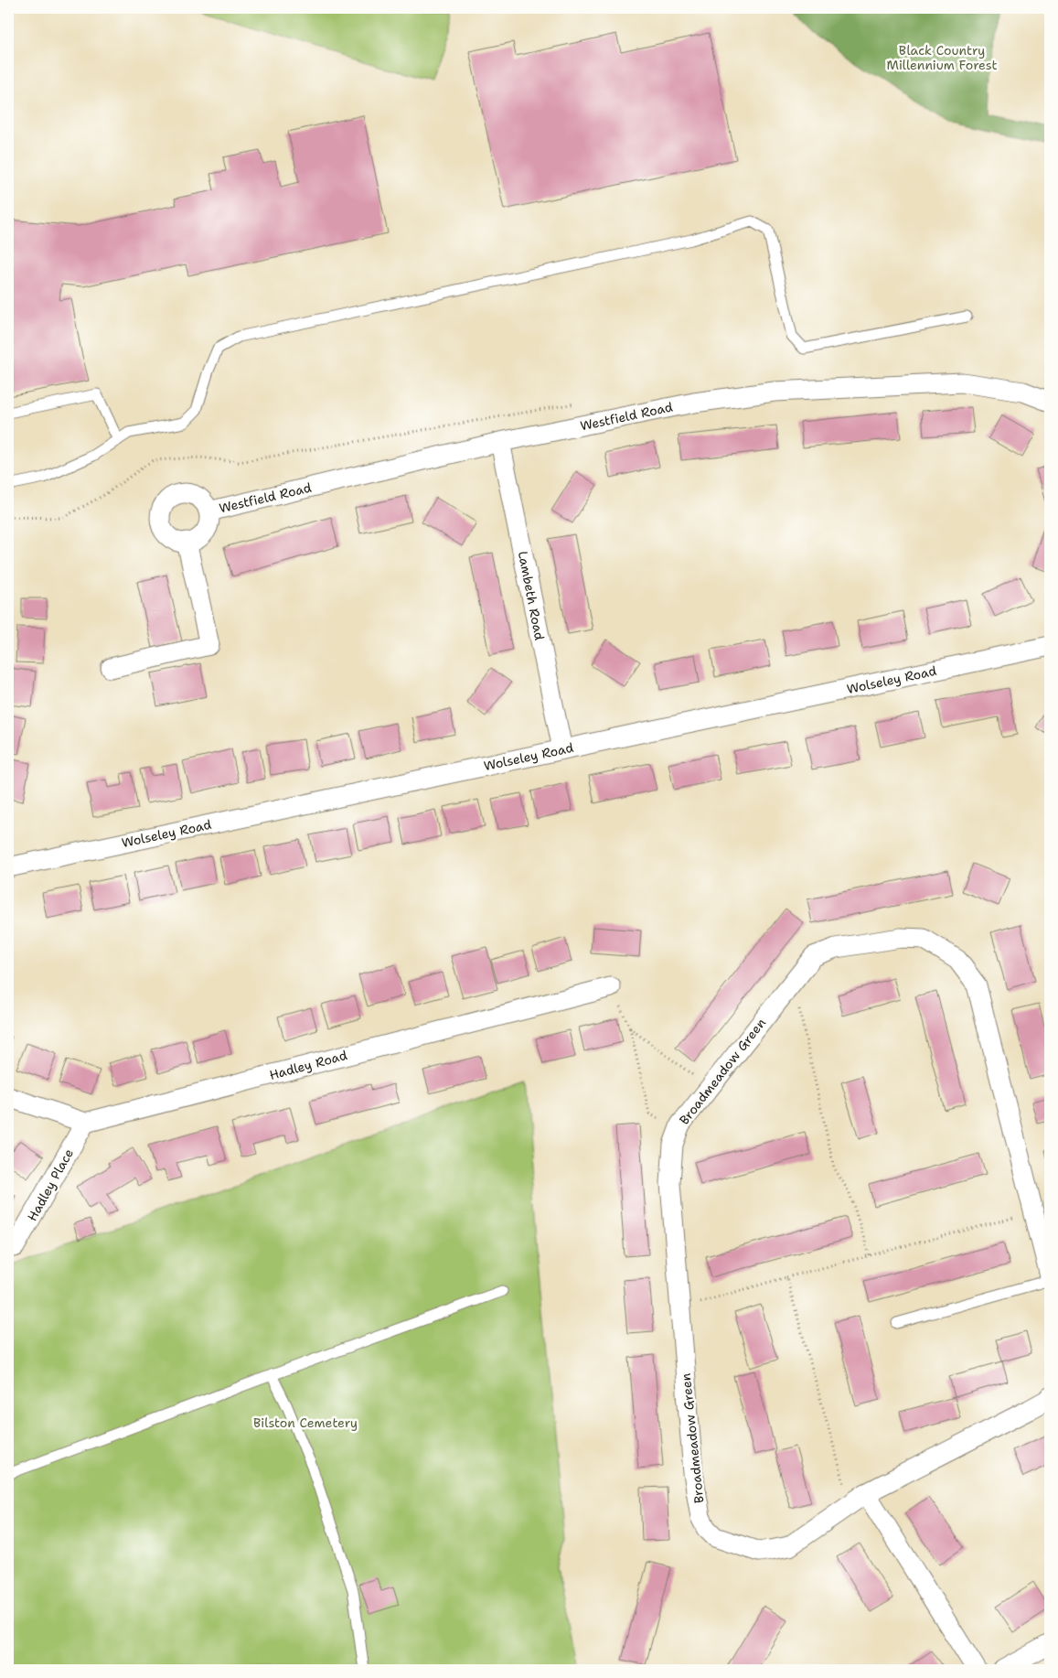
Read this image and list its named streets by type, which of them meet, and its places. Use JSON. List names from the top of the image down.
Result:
{
  "streets": {
    "street": [
      "Westfield Road",
      "Lambeth Road",
      "Wolseley Road",
      "Hadley Road",
      "Broadmeadow Green",
      "Hadley Place"
    ]
  },
  "crossings": [
    ["Westfield Road", "Lambeth Road"],
    ["Lambeth Road", "Wolseley Road"],
    ["Hadley Road", "Hadley Place"]
  ],
  "parks": ["Black Country Millennium Forest", "Bilston Cemetery"]
}
